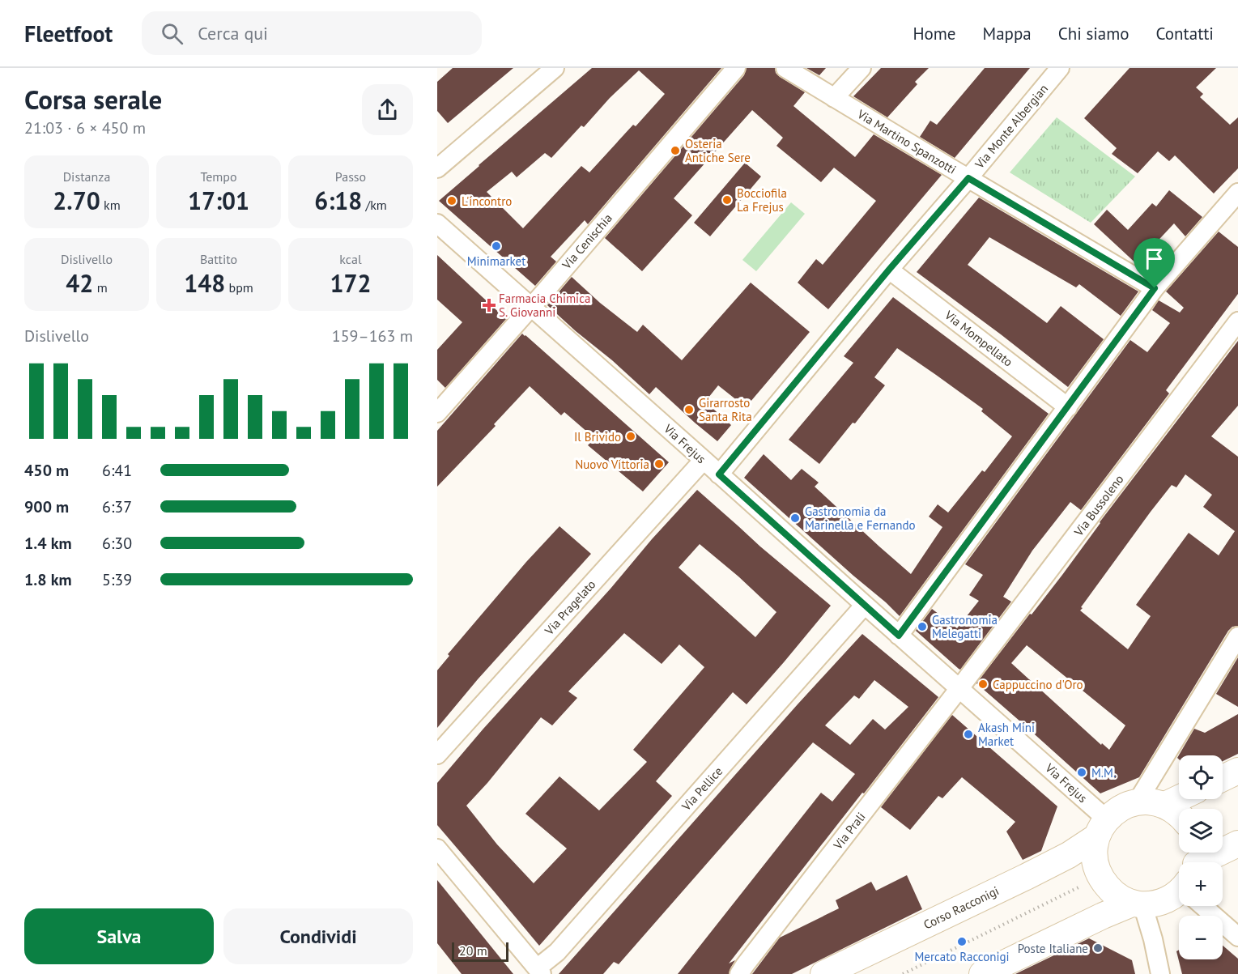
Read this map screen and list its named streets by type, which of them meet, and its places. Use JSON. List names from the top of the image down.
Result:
{
  "streets": {
    "street": [
      "Via Monte Albergian",
      "Via Martino Spanzotti",
      "Via Cenischia",
      "Via Mompellato",
      "Via Frejus",
      "Via Bussoleno",
      "Via Pragelato",
      "Via Pellice",
      "Via Prali",
      "Corso Racconigi"
    ]
  },
  "crossings": [
    ["Via Monte Albergian", "Via Martino Spanzotti"],
    ["Via Monte Albergian", "Via Mompellato"],
    ["Via Monte Albergian", "Via Frejus"],
    ["Via Cenischia", "Via Frejus"],
    ["Via Frejus", "Via Bussoleno"],
    ["Via Frejus", "Via Pragelato"],
    ["Via Frejus", "Via Pellice"],
    ["Via Frejus", "Via Prali"],
    ["Via Frejus", "Corso Racconigi"],
    ["Via Bussoleno", "Via Prali"]
  ],
  "places": {
    "other": [
      "Osteria Antiche Sere",
      "Bocciofila La Frejus",
      "L'incontro",
      "Minimarket",
      "Girarrosto Santa Rita",
      "Il Brivido",
      "Nuovo Vittoria",
      "Gastronomia da Marinella e Fernando",
      "Gastronomia Melegatti",
      "Cappuccino d'Oro",
      "Akash Mini Market",
      "M.M.",
      "Mercato Racconigi",
      "Poste Italiane"
    ],
    "health": ["Farmacia Chimica S. Giovanni"]
  },
  "scale_bar": "20 m",
  "page": {
    "header": "Fleetfoot",
    "search": "Cerca qui",
    "nav": [
      "Home",
      "Mappa",
      "Chi siamo",
      "Contatti"
    ],
    "heading": ["Corsa serale", "21:03 · 6 × 450 m"],
    "stats": [
      ["Distanza", "2.70 km"],
      ["Tempo", "17:01"],
      ["Passo", "6:18 /km"],
      ["Dislivello", "42 m"],
      ["Battito", "148 bpm"],
      ["kcal", "172"]
    ],
    "chart": ["Dislivello", "159–163 m"],
    "list": [
      {
        "name": "450 m",
        "note": "6:41"
      },
      {
        "name": "900 m",
        "note": "6:37"
      },
      {
        "name": "1.4 km",
        "note": "6:30"
      },
      {
        "name": "1.8 km",
        "note": "5:39"
      }
    ],
    "map_buttons": ["+", "−"],
    "buttons": ["Salva", "Condividi"],
    "scale": "20 m"
  }
}
